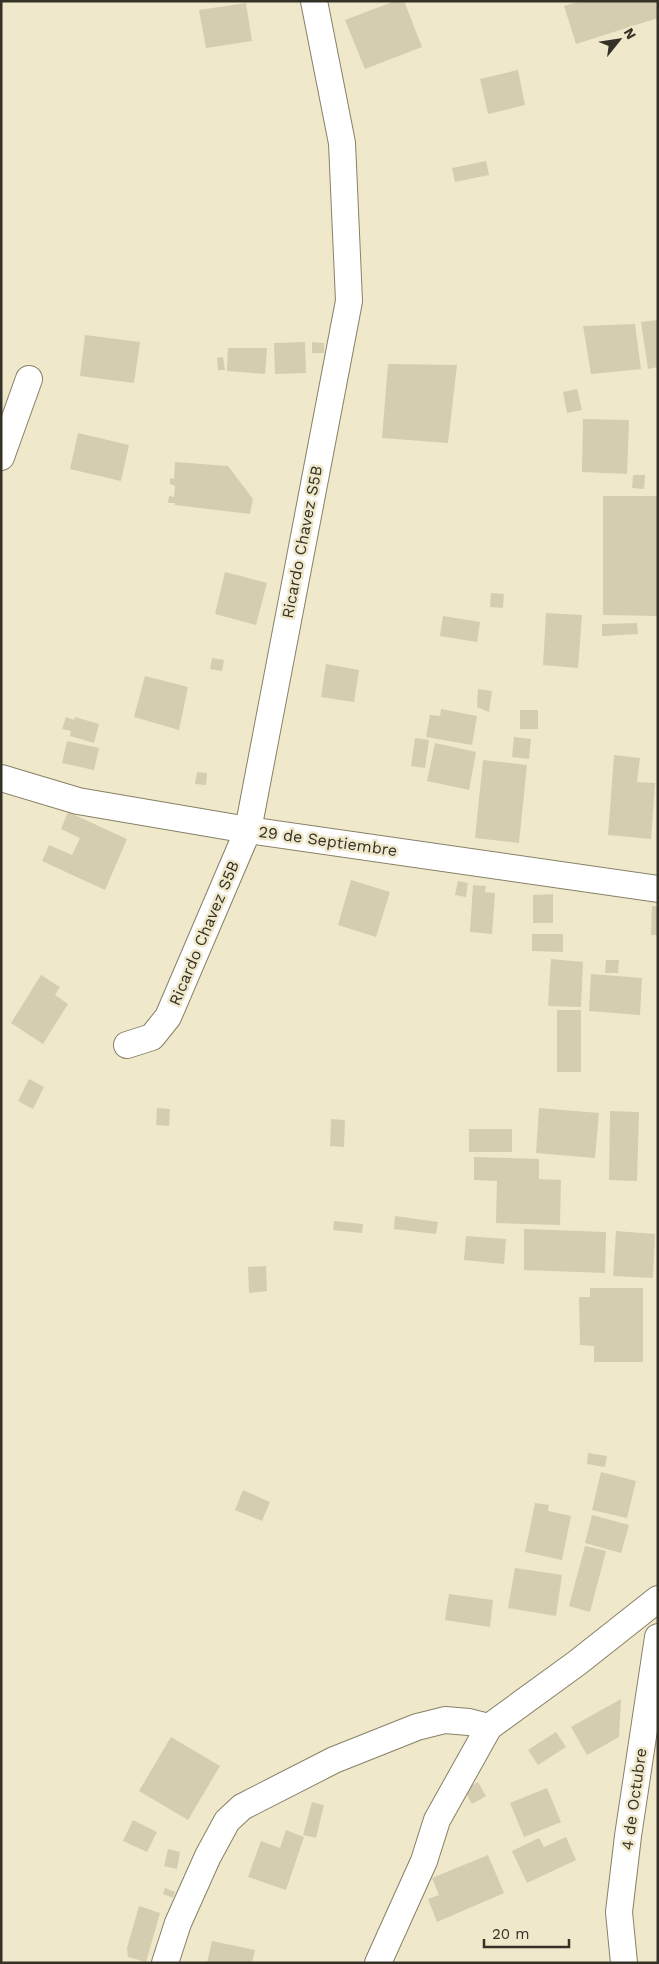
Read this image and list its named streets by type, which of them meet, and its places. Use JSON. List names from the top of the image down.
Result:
{
  "streets": {
    "street": ["Ricardo Chavez S5B", "29 de Septiembre", "4 de Octubre"]
  },
  "crossings": [
    ["Ricardo Chavez S5B", "29 de Septiembre"]
  ],
  "scale_bar": "20 m",
  "north": "top right"
}
